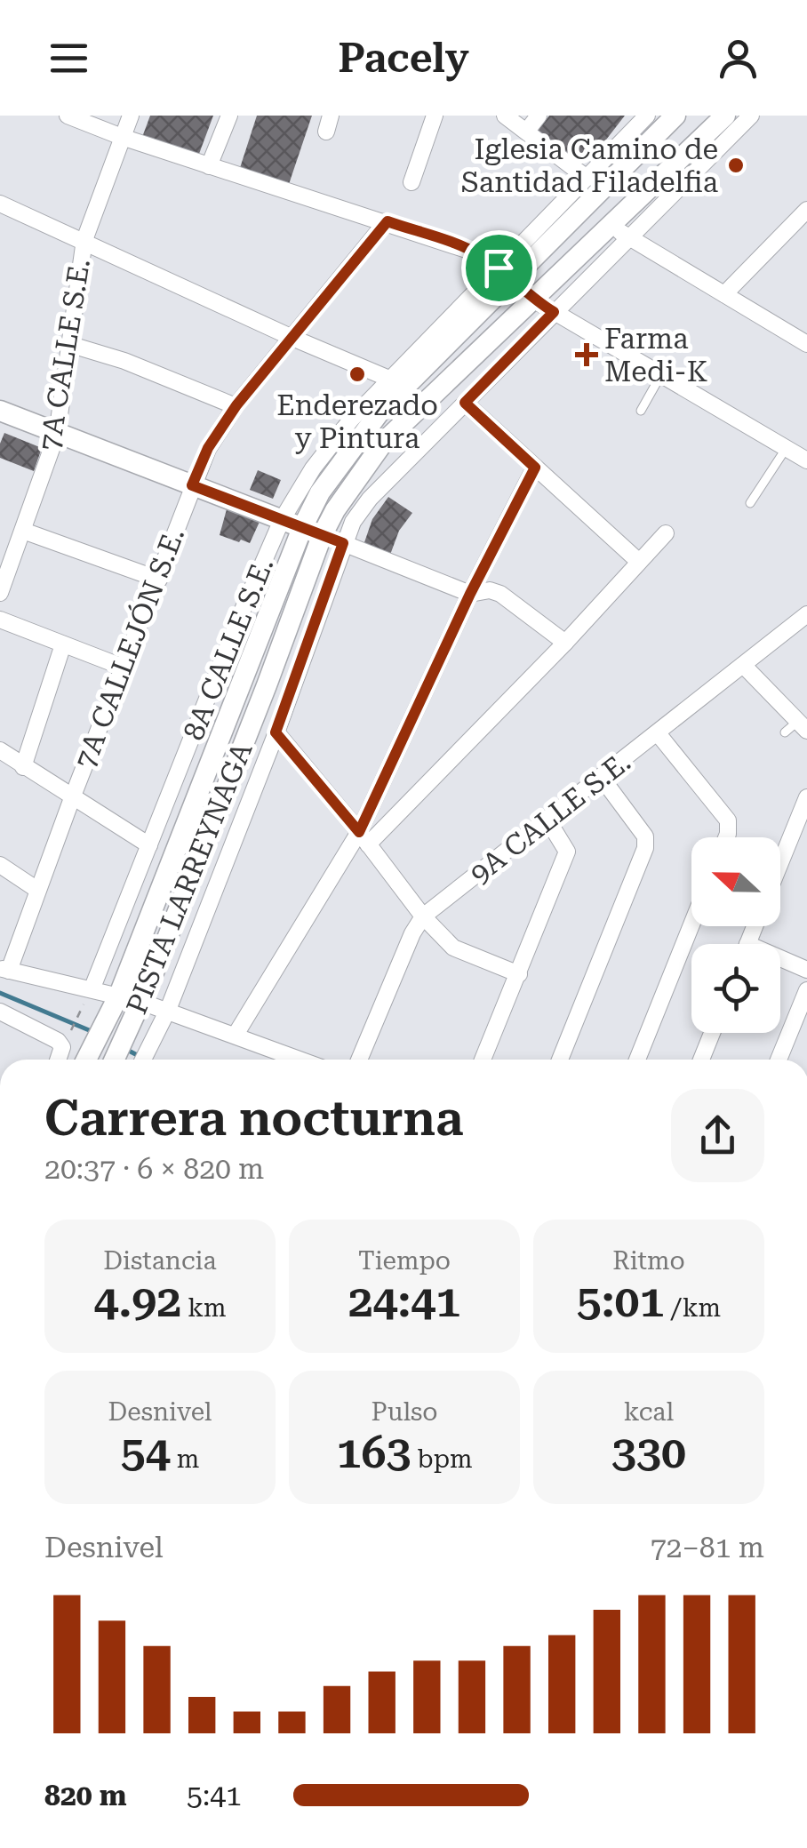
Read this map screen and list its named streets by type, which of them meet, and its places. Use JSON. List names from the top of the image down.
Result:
{
  "streets": {
    "main road": ["PISTA LARREYNAGA"],
    "street": [
      "7A CALLE S.E.",
      "7A CALLEJÓN S.E.",
      "8A CALLE S.E.",
      "9A CALLE S.E."
    ]
  },
  "crossings": [
    ["8A CALLE S.E.", "PISTA LARREYNAGA"]
  ],
  "places": {
    "other": ["Iglesia Camino de Santidad Filadelfia", "Enderezado y Pintura"],
    "health": ["Farma Medi-K"]
  },
  "north": "left",
  "page": {
    "header": "Pacely",
    "heading": ["Carrera nocturna", "20:37 · 6 × 820 m"],
    "stats": [
      ["Distancia", "4.92 km"],
      ["Tiempo", "24:41"],
      ["Ritmo", "5:01 /km"],
      ["Desnivel", "54 m"],
      ["Pulso", "163 bpm"],
      ["kcal", "330"]
    ],
    "chart": ["Desnivel", "72–81 m"],
    "list": [
      {
        "name": "820 m",
        "note": "5:41"
      }
    ]
  }
}
